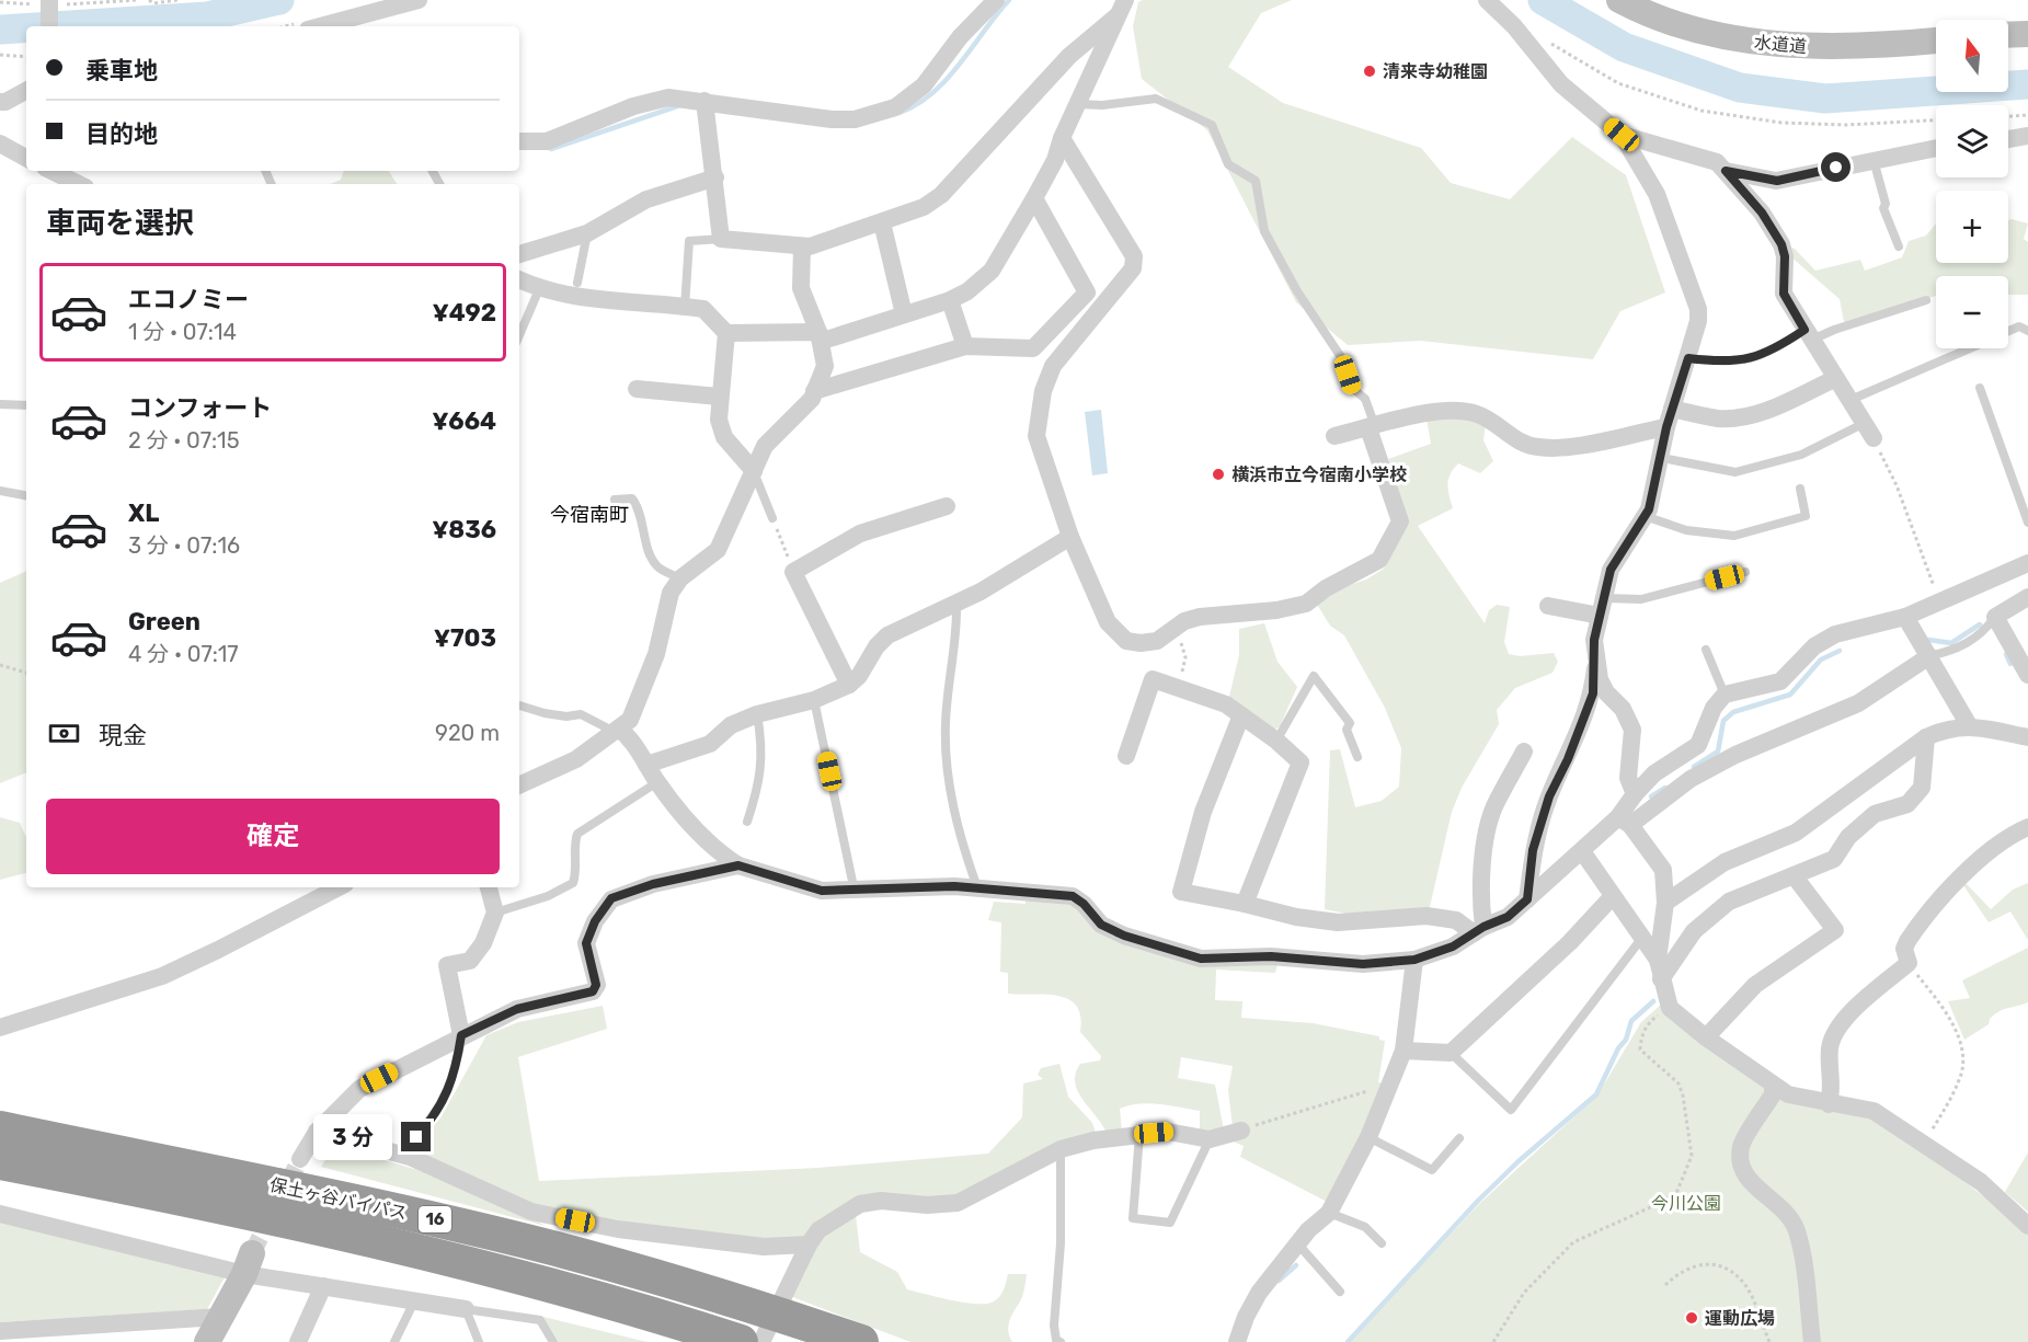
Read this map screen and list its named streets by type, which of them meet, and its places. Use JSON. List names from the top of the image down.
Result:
{
  "streets": {
    "highway": ["保土ヶ谷バイパス", "16"],
    "street": ["水道道"]
  },
  "districts": ["今宿南町"],
  "parks": ["今川公園"],
  "places": ["清来寺幼稚園", "横浜市立今宿南小学校", "運動広場"],
  "north": "top",
  "page": {
    "map_buttons": ["+", "−"],
    "banner": ["乗車地", "目的地"],
    "heading": "車両を選択",
    "list": [
      {
        "name": "エコノミー",
        "note": "1 分 · 07:14",
        "value": "¥492"
      },
      {
        "name": "コンフォート",
        "note": "2 分 · 07:15",
        "value": "¥664"
      },
      {
        "name": "XL",
        "note": "3 分 · 07:16",
        "value": "¥836"
      },
      {
        "name": "Green",
        "note": "4 分 · 07:17",
        "value": "¥703"
      }
    ],
    "pay": ["現金", "920 m"],
    "buttons": "確定",
    "bubble": "3 分"
  }
}
